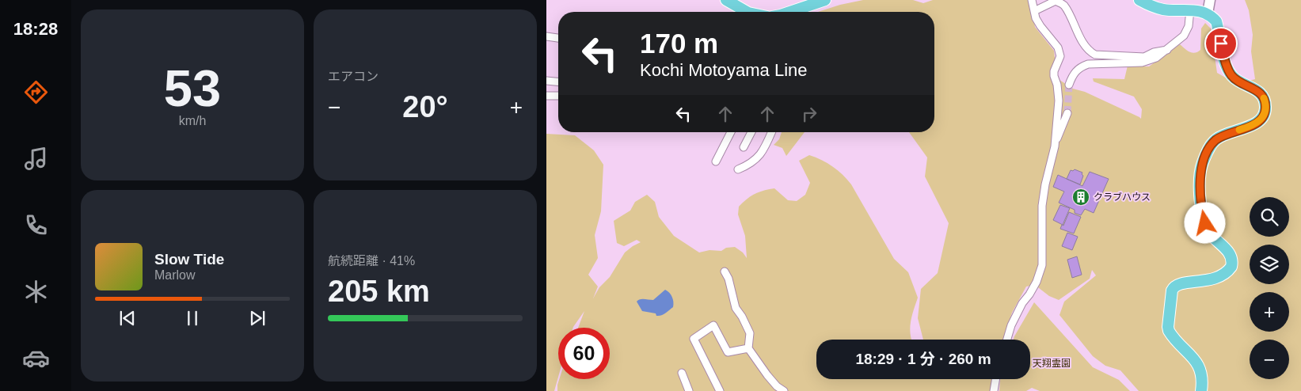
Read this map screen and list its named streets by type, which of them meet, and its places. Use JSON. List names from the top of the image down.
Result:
{
  "parks": ["天翔霊園"],
  "places": {
    "building": ["クラブハウス"]
  },
  "page": {
    "tabs": "18:28",
    "tile": [
      ["53", "km/h"],
      "エアコン",
      ["航続距離 · 41%", "205 km"]
    ],
    "turn": ["170 m", "Kochi Motoyama Line"],
    "heat": ["−", "20°", "+"],
    "map_buttons": ["+", "−"],
    "song": ["Slow Tide", "Marlow"],
    "limit": "60",
    "trip": "18:29 · 1 分 · 260 m"
  }
}
